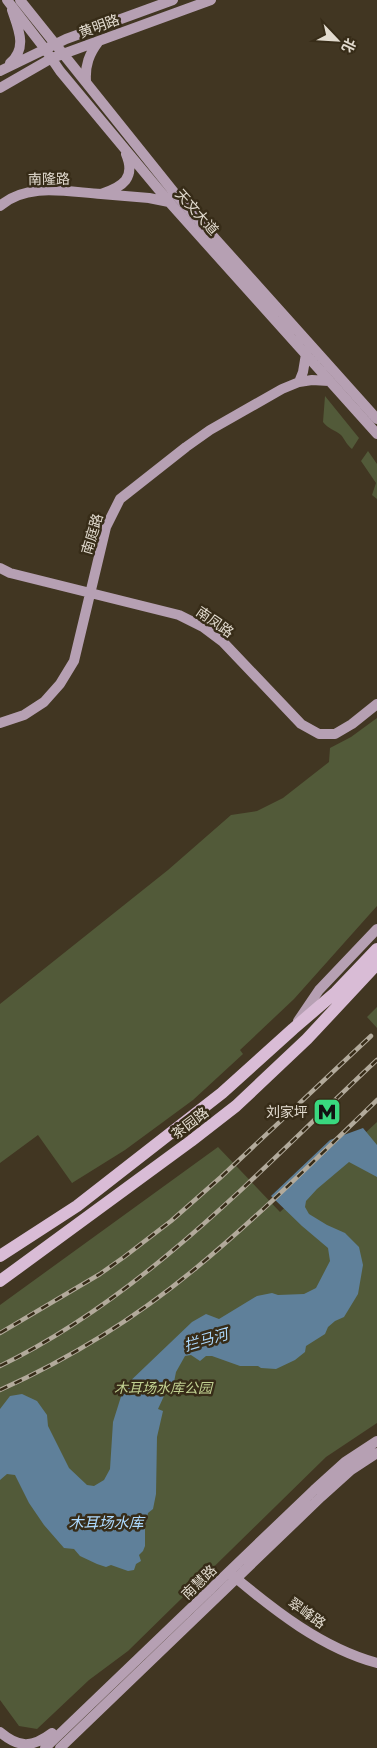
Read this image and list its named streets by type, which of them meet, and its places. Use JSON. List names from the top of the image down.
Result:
{
  "streets": {
    "main road": [
      "黄明路",
      "南隆路",
      "天文大道",
      "南庭路",
      "南凤路",
      "茶园路",
      "南慧路",
      "翠峰路"
    ]
  },
  "crossings": [
    ["黄明路", "天文大道"],
    ["南隆路", "天文大道"],
    ["南庭路", "南凤路"],
    ["南慧路", "翠峰路"]
  ],
  "water": ["拦马河", "木耳场水库"],
  "parks": ["木耳场水库公园"],
  "places": {
    "metro station": ["刘家坪"]
  },
  "north": "bottom right"
}
